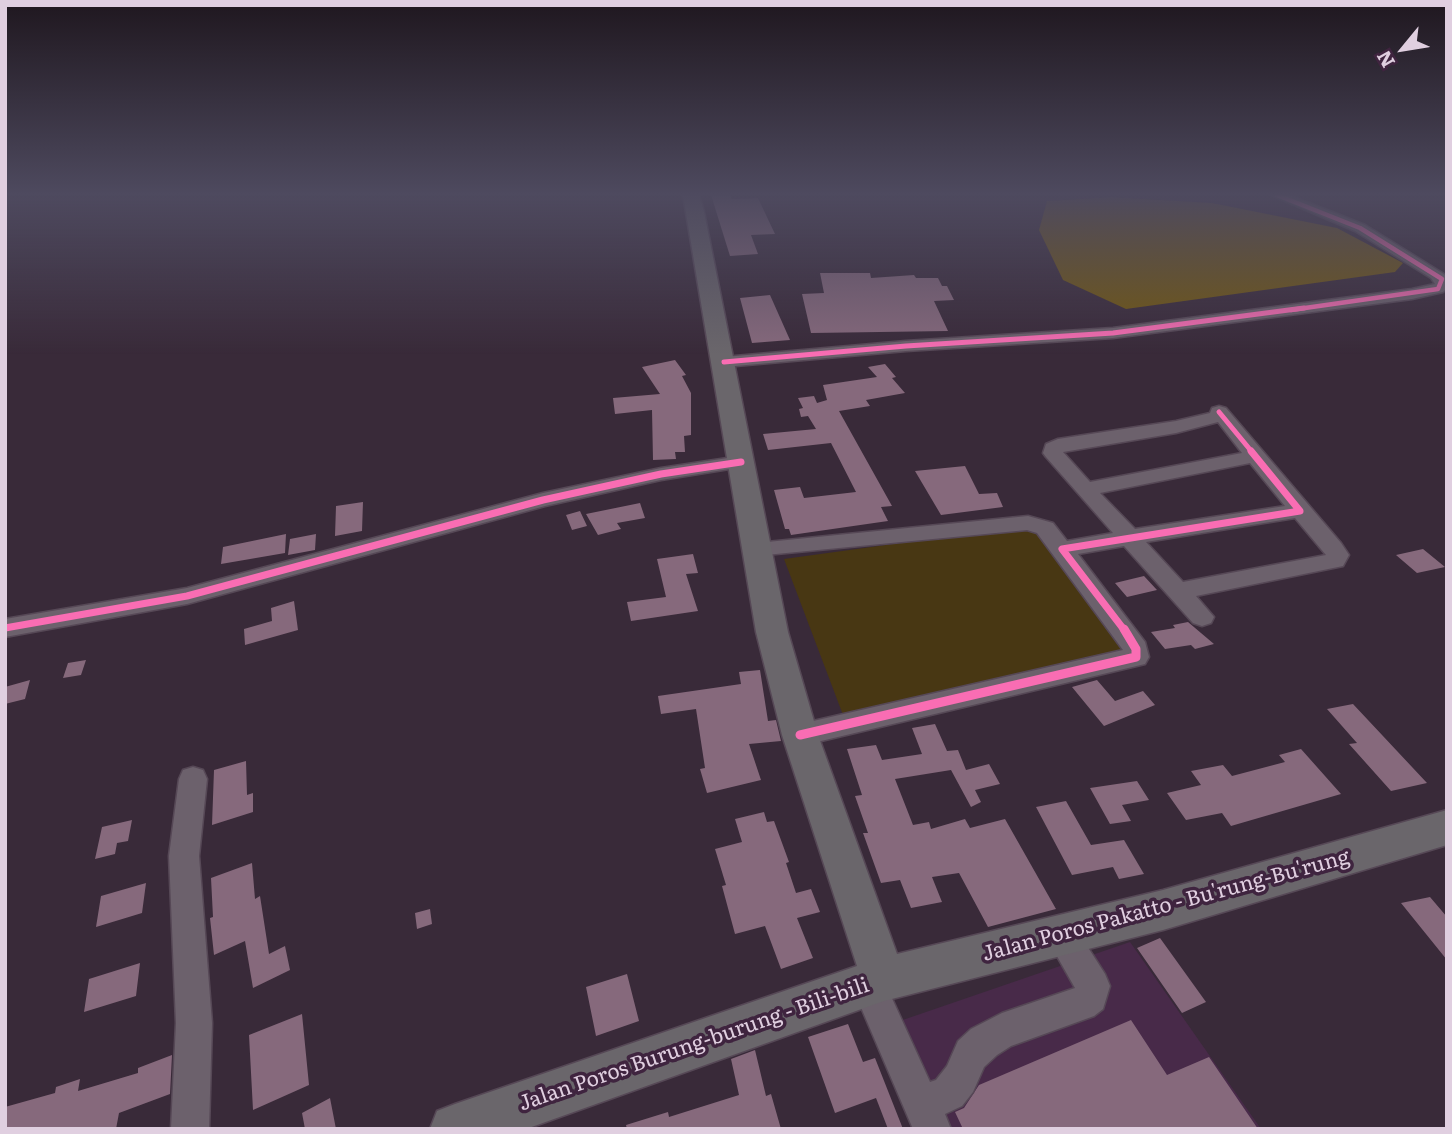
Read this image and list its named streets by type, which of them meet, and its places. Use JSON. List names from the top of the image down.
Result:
{
  "streets": {
    "main road": ["Jalan Poros Pakatto - Bu'rung-Bu'rung", "Jalan Poros Burung-burung - Bili-bili"]
  },
  "crossings": [
    ["Jalan Poros Pakatto - Bu'rung-Bu'rung", "Jalan Poros Burung-burung - Bili-bili"]
  ],
  "north": "bottom left"
}
